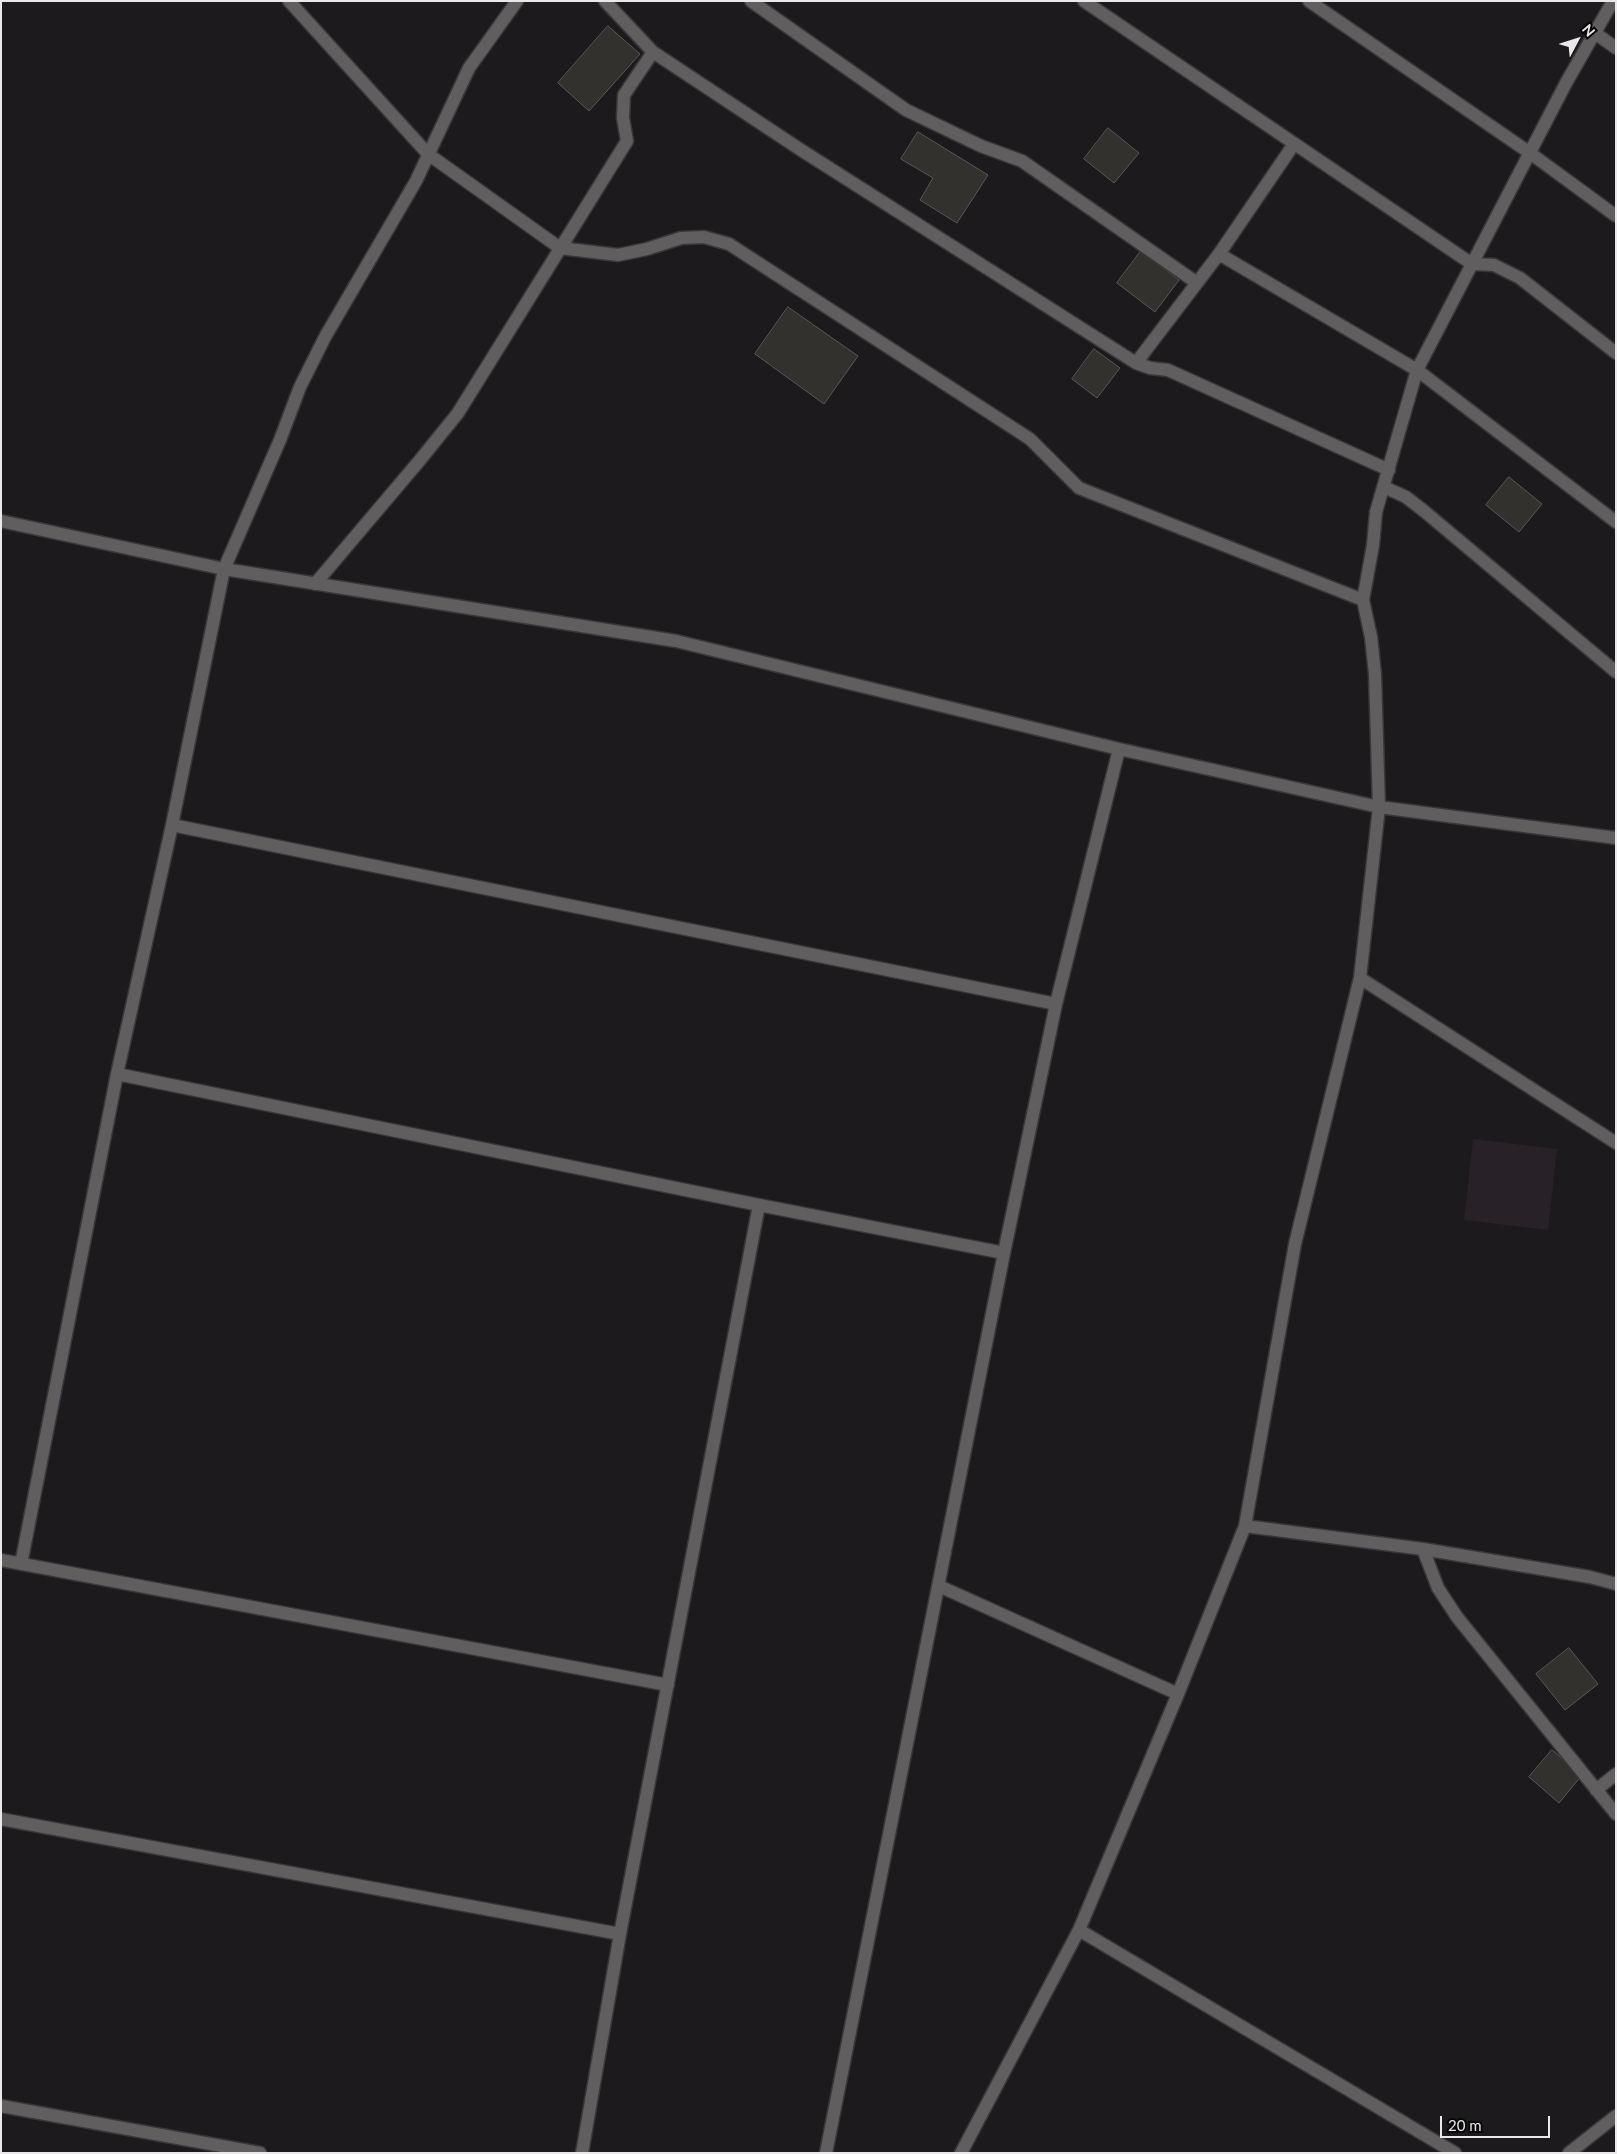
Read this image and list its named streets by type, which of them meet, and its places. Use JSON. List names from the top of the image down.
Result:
{
  "scale_bar": "20 m",
  "north": "top right"
}
